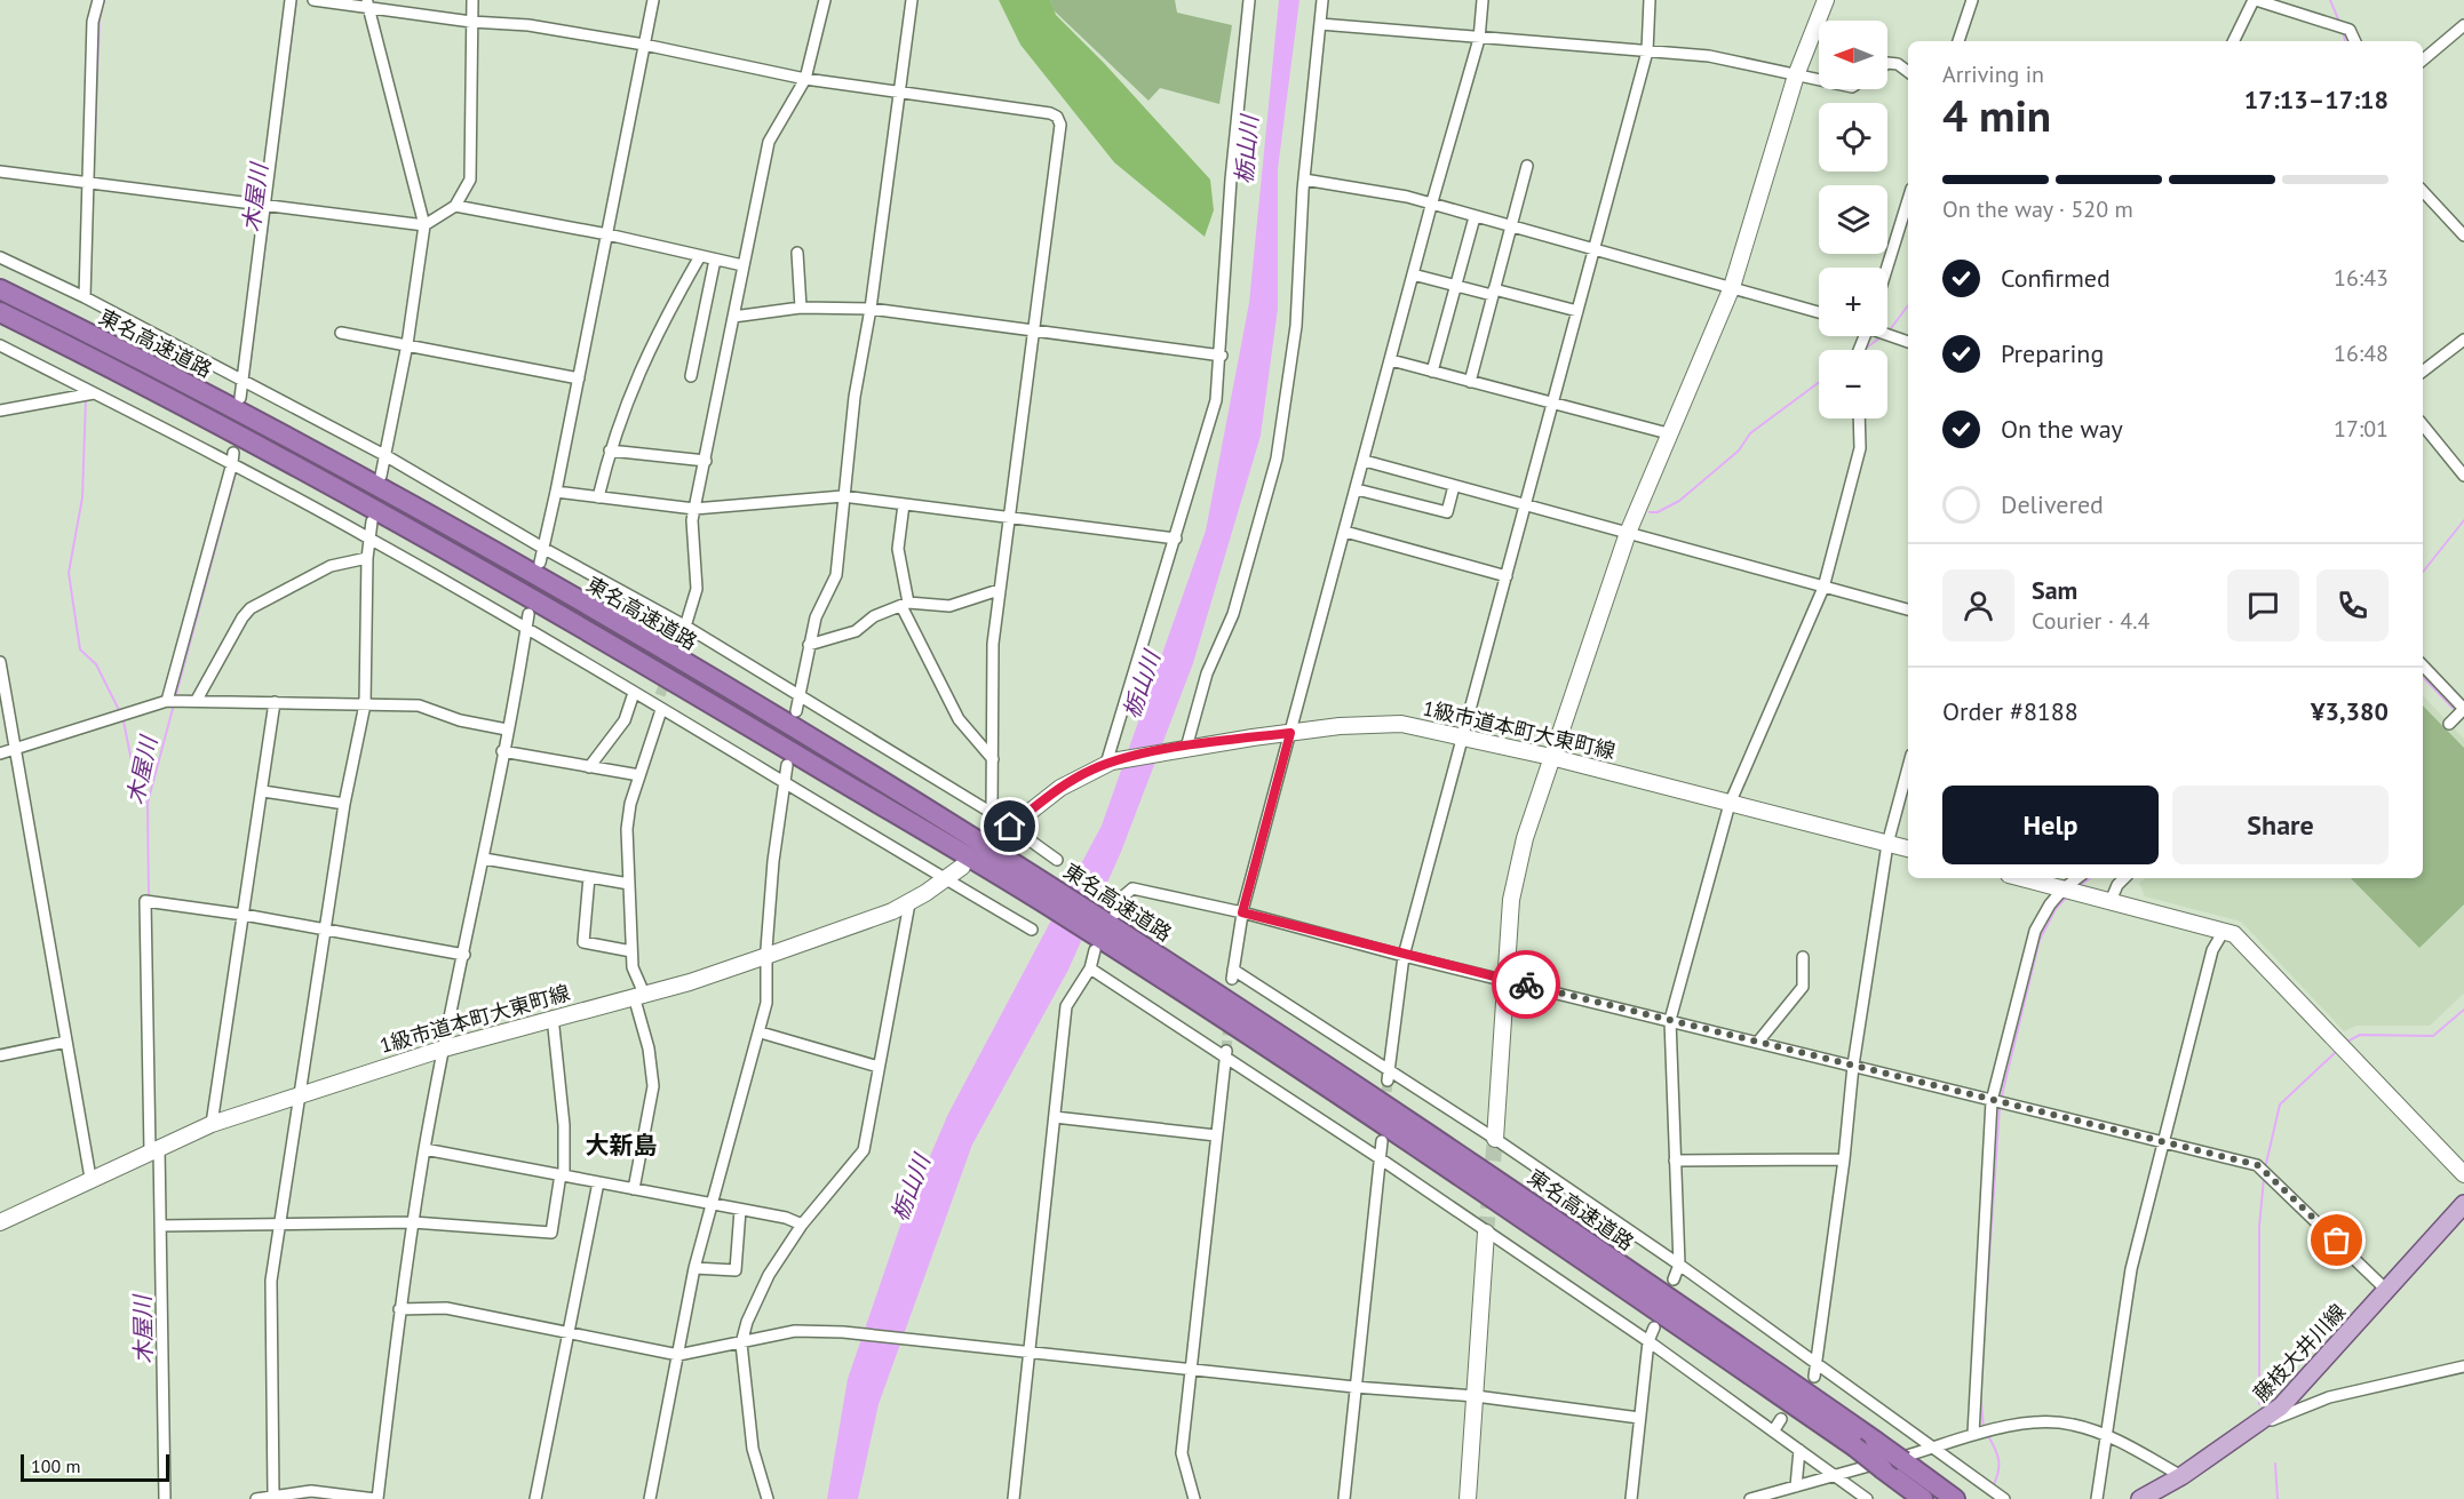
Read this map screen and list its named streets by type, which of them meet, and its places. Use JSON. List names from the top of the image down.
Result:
{
  "streets": {
    "highway": ["東名高速道路"],
    "main road": ["藤枝大井川線"],
    "street": ["1級市道本町大東町線"]
  },
  "districts": ["大新島"],
  "water": ["栃山川", "木屋川"],
  "scale_bar": "100 m",
  "north": "left",
  "page": {
    "map_buttons": ["+", "−"],
    "heading": ["4 min", "Arriving in", "17:13–17:18"],
    "panel": [
      "Sam",
      "Courier · 4.4",
      "Order #8188",
      "¥3,380"
    ],
    "bar": "On the way · 520 m",
    "list": [
      ["Confirmed", "16:43"],
      ["Preparing", "16:48"],
      ["On the way", "17:01"],
      "Delivered"
    ],
    "buttons": ["Help", "Share"],
    "scale": "100 m"
  }
}
